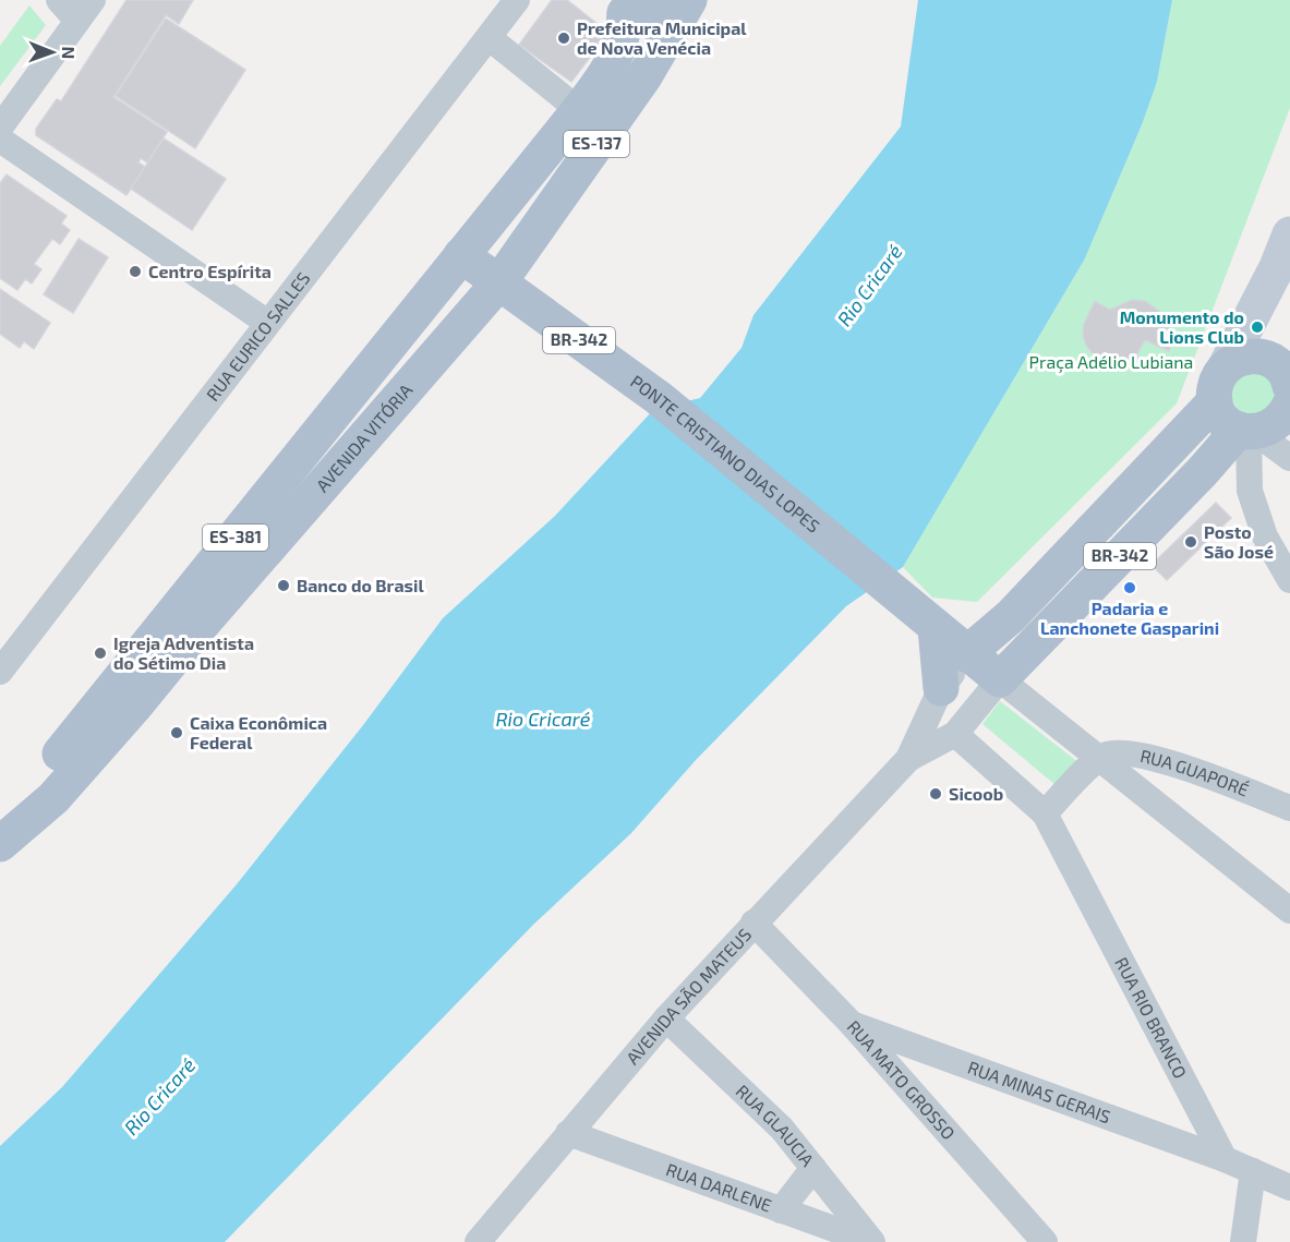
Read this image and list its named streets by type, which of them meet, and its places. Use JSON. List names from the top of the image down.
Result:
{
  "streets": {
    "main road": [
      "ES-137",
      "BR-342",
      "AVENIDA VITÓRIA",
      "PONTE CRISTIANO DIAS LOPES",
      "ES-381",
      "AVENIDA SÃO MATEUS"
    ],
    "street": [
      "RUA EURICO SALLES",
      "RUA GUAPORÉ",
      "RUA RIO BRANCO",
      "RUA MATO GROSSO",
      "RUA MINAS GERAIS",
      "RUA GLAUCIA",
      "RUA DARLENE"
    ]
  },
  "crossings": [
    ["BR-342", "PONTE CRISTIANO DIAS LOPES"],
    ["BR-342", "AVENIDA SÃO MATEUS"],
    ["AVENIDA VITÓRIA", "PONTE CRISTIANO DIAS LOPES"],
    ["AVENIDA SÃO MATEUS", "RUA MATO GROSSO"],
    ["AVENIDA SÃO MATEUS", "RUA GLAUCIA"],
    ["AVENIDA SÃO MATEUS", "RUA DARLENE"],
    ["RUA RIO BRANCO", "RUA MINAS GERAIS"],
    ["RUA MATO GROSSO", "RUA MINAS GERAIS"],
    ["RUA GLAUCIA", "RUA DARLENE"]
  ],
  "water": ["Rio Cricaré"],
  "parks": ["Praça Adélio Lubiana"],
  "places": [
    "Prefeitura Municipal de Nova Venécia",
    "Centro Espírita",
    "Monumento do Lions Club",
    "Posto São José",
    "Banco do Brasil",
    "Padaria e Lanchonete Gasparini",
    "Igreja Adventista do Sétimo Dia",
    "Caixa Econômica Federal",
    "Sicoob"
  ],
  "north": "right"
}
